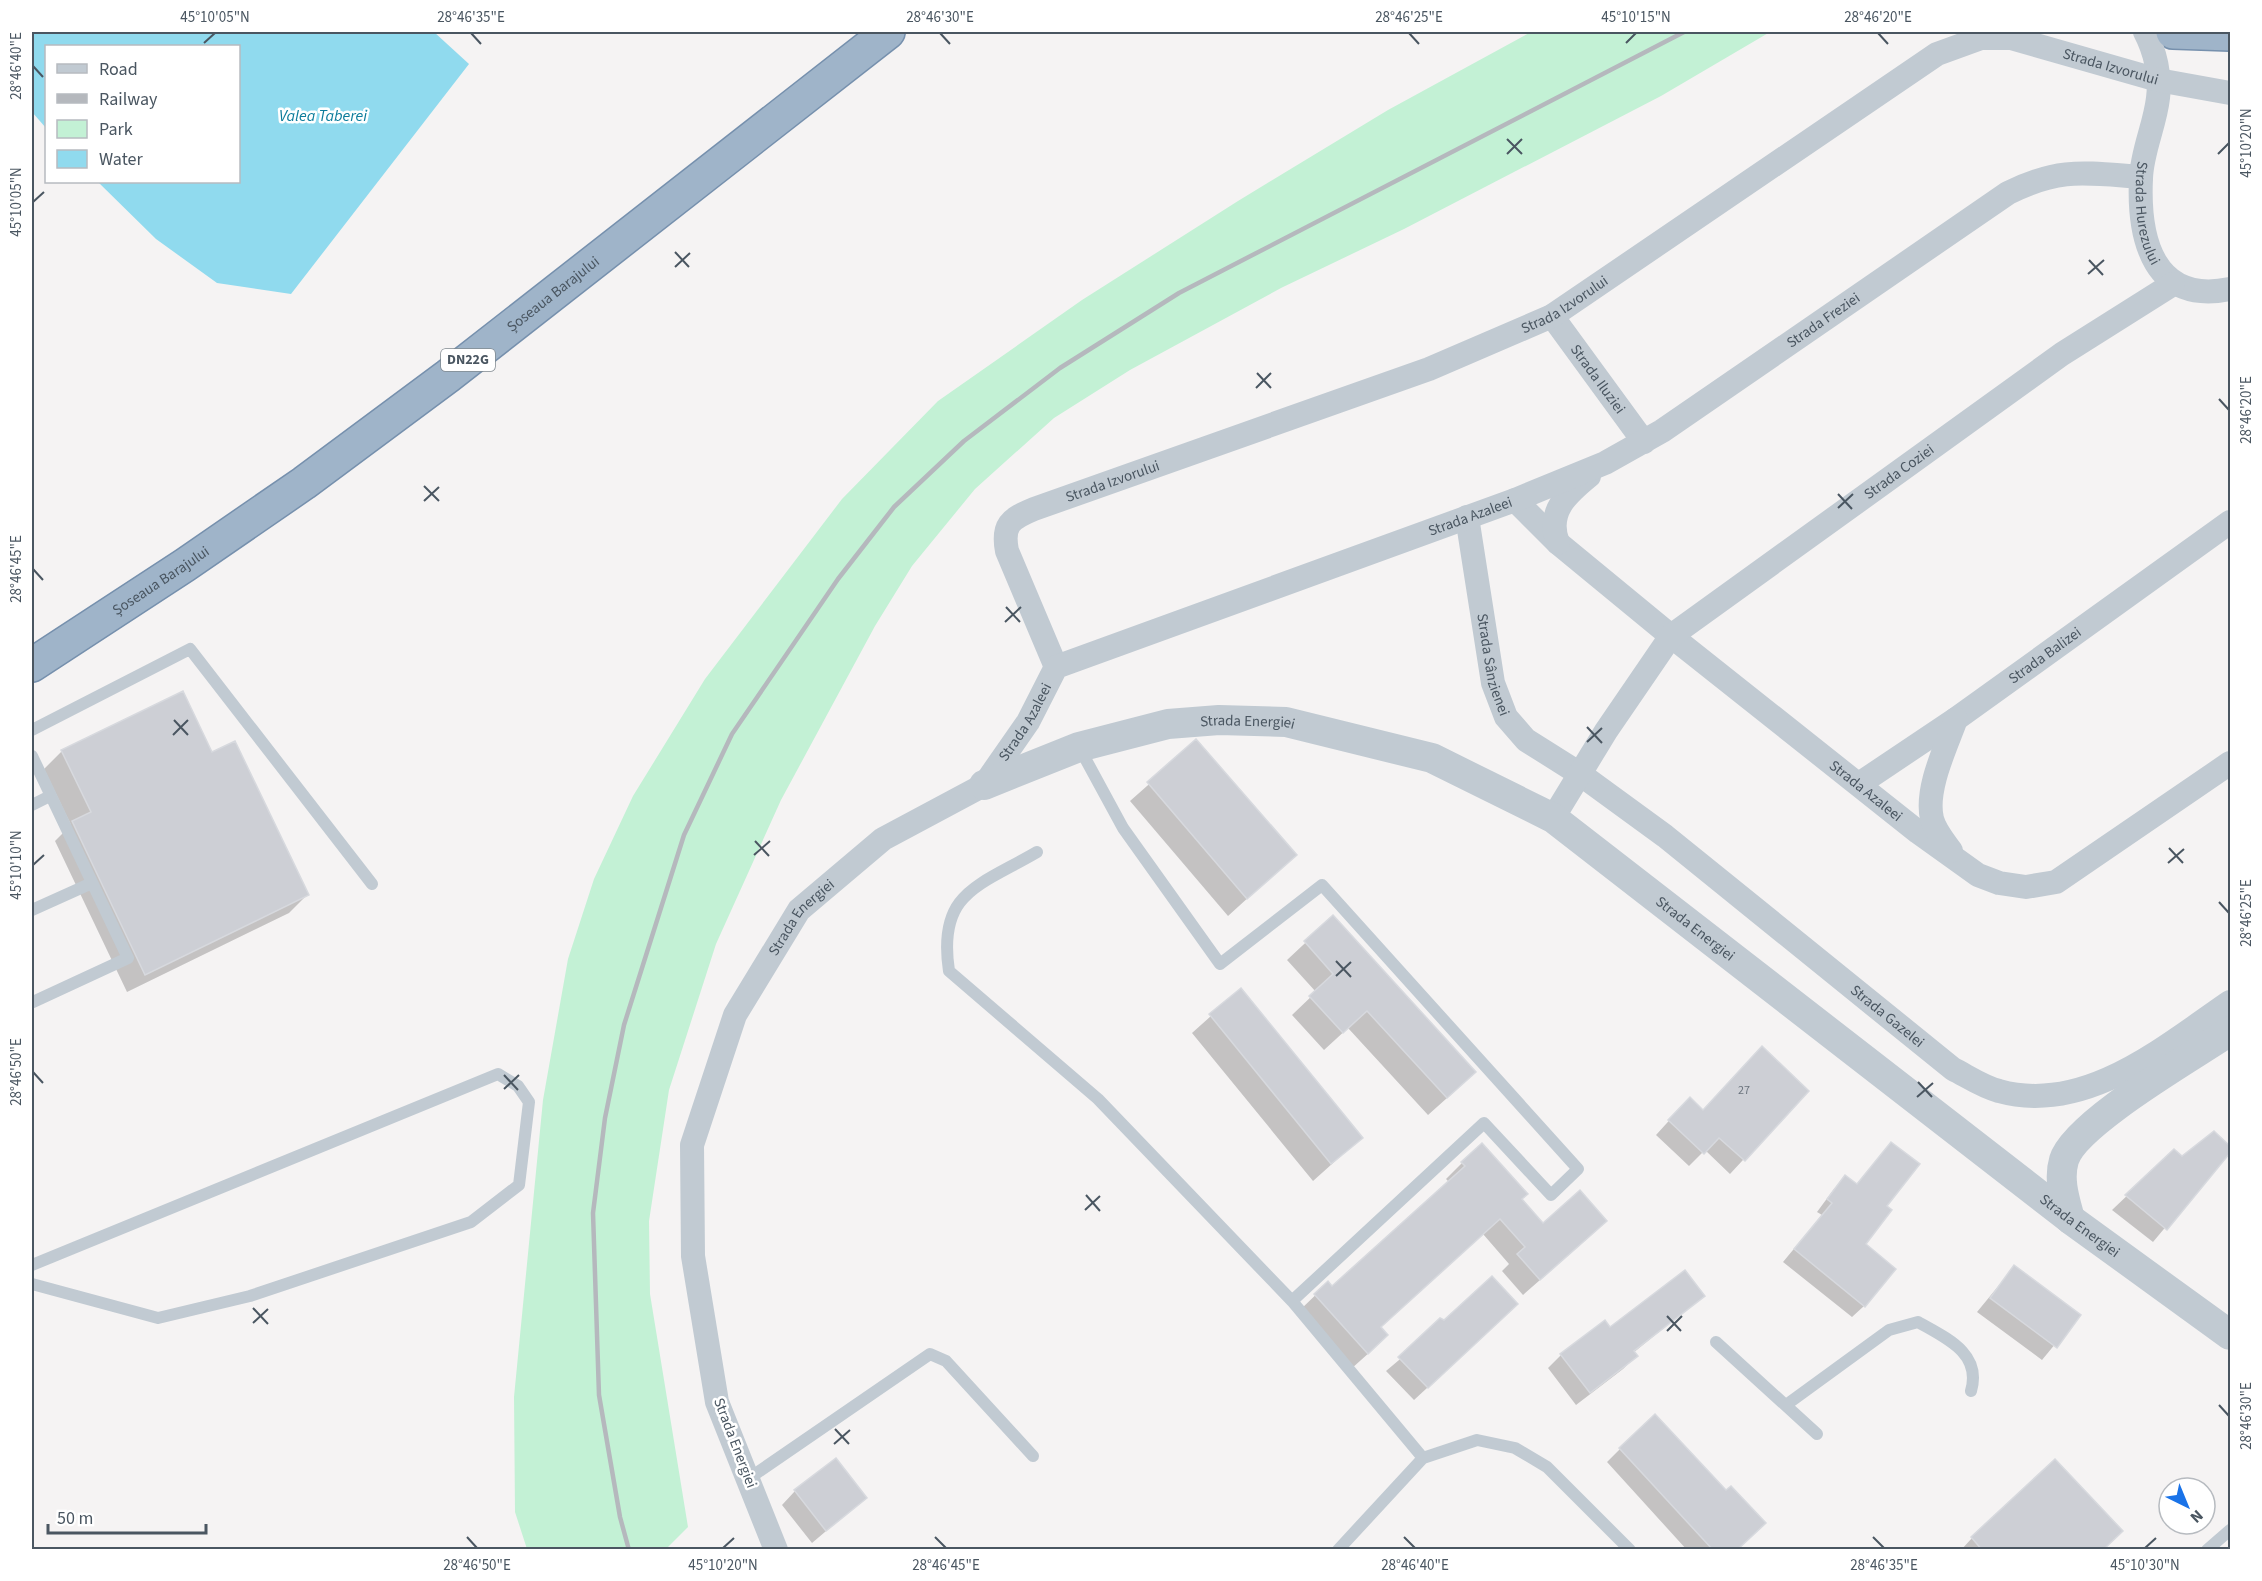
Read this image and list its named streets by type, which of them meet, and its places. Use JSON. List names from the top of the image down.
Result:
{
  "streets": {
    "highway": ["Șoseaua Barajului", "DN22G"],
    "street": [
      "Strada Izvorului",
      "Strada Hurezului",
      "Strada Freziei",
      "Strada Iluziei",
      "Strada Coziei",
      "Strada Azaleei",
      "Strada Balizei",
      "Strada Sânzienei",
      "Strada Energiei",
      "Strada Gazelei"
    ]
  },
  "crossings": [
    ["Strada Izvorului", "Strada Hurezului"],
    ["Strada Izvorului", "Strada Iluziei"],
    ["Strada Izvorului", "Strada Azaleei"],
    ["Strada Hurezului", "Strada Freziei"],
    ["Strada Hurezului", "Strada Coziei"],
    ["Strada Freziei", "Strada Iluziei"],
    ["Strada Freziei", "Strada Azaleei"],
    ["Strada Coziei", "Strada Azaleei"],
    ["Strada Coziei", "Strada Sânzienei"],
    ["Strada Coziei", "Strada Energiei"],
    ["Strada Coziei", "Strada Gazelei"],
    ["Strada Azaleei", "Strada Balizei"],
    ["Strada Azaleei", "Strada Sânzienei"],
    ["Strada Azaleei", "Strada Energiei"],
    ["Strada Sânzienei", "Strada Gazelei"]
  ],
  "water": ["Valea Taberei"],
  "house_numbers": ["27"],
  "legend": [
    "Road",
    "Railway",
    "Park",
    "Water"
  ],
  "scale_bar": "50 m",
  "north": "bottom right",
  "coordinates": [
    "45°10'05\"N",
    "28°46'35\"E",
    "28°46'30\"E",
    "28°46'25\"E",
    "45°10'15\"N",
    "28°46'20\"E",
    "28°46'40\"E",
    "45°10'20\"N",
    "28°46'45\"E",
    "45°10'10\"N",
    "28°46'50\"E",
    "45°10'30\"N"
  ]
}
